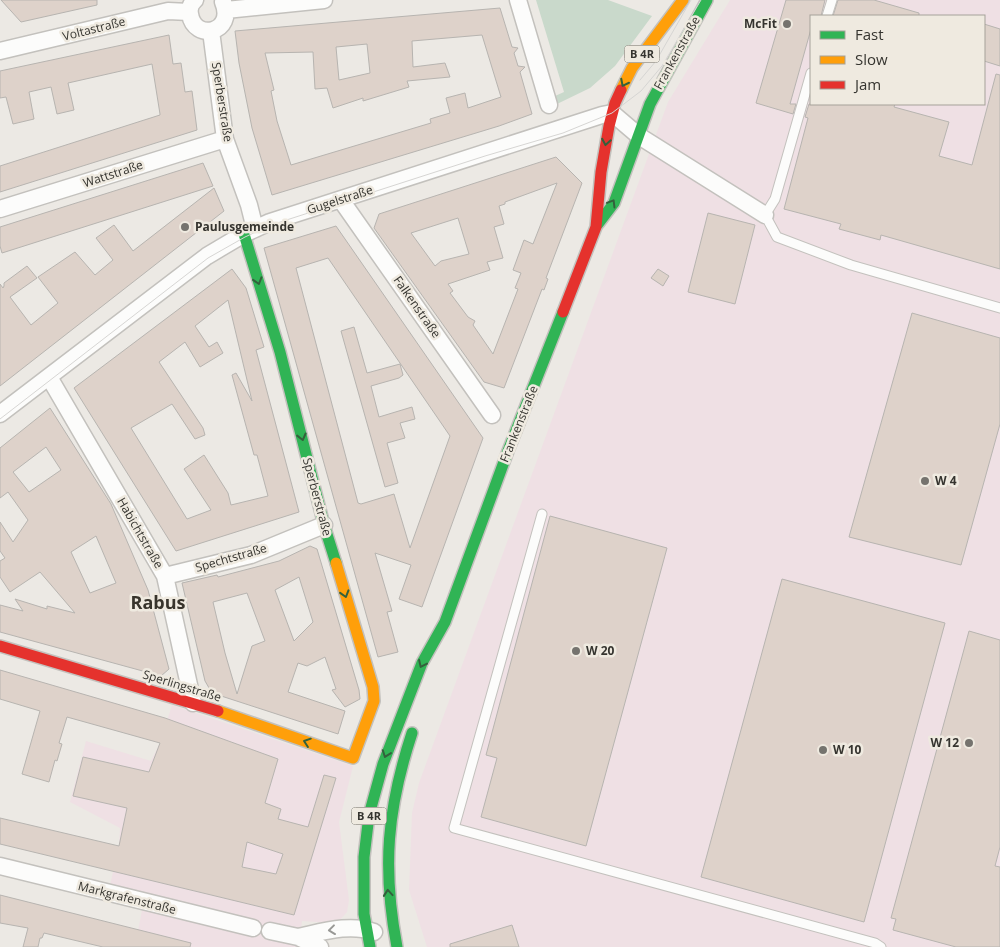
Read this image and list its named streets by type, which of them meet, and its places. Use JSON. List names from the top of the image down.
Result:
{
  "streets": {
    "main road": [
      "Frankenstraße",
      "B 4R",
      "Sperberstraße",
      "Sperlingstraße"
    ],
    "street": [
      "Voltastraße",
      "Wattstraße",
      "Gugelstraße",
      "Falkenstraße",
      "Habichtstraße",
      "Spechtstraße",
      "Markgrafenstraße"
    ]
  },
  "crossings": [
    ["Voltastraße", "Sperberstraße"],
    ["Frankenstraße", "B 4R"],
    ["Frankenstraße", "Gugelstraße"],
    ["Sperberstraße", "Wattstraße"],
    ["Sperberstraße", "Gugelstraße"],
    ["Sperberstraße", "Spechtstraße"],
    ["Sperberstraße", "Sperlingstraße"],
    ["Gugelstraße", "Falkenstraße"],
    ["Gugelstraße", "Habichtstraße"],
    ["Habichtstraße", "Spechtstraße"],
    ["Habichtstraße", "Sperlingstraße"]
  ],
  "one_way": ["Sperberstraße", "Sperlingstraße"],
  "districts": ["Rabus"],
  "places": [
    "McFit",
    "Paulusgemeinde",
    "W 4",
    "W 20",
    "W 12",
    "W 10"
  ],
  "legend": ["Fast", "Slow", "Jam"]
}
